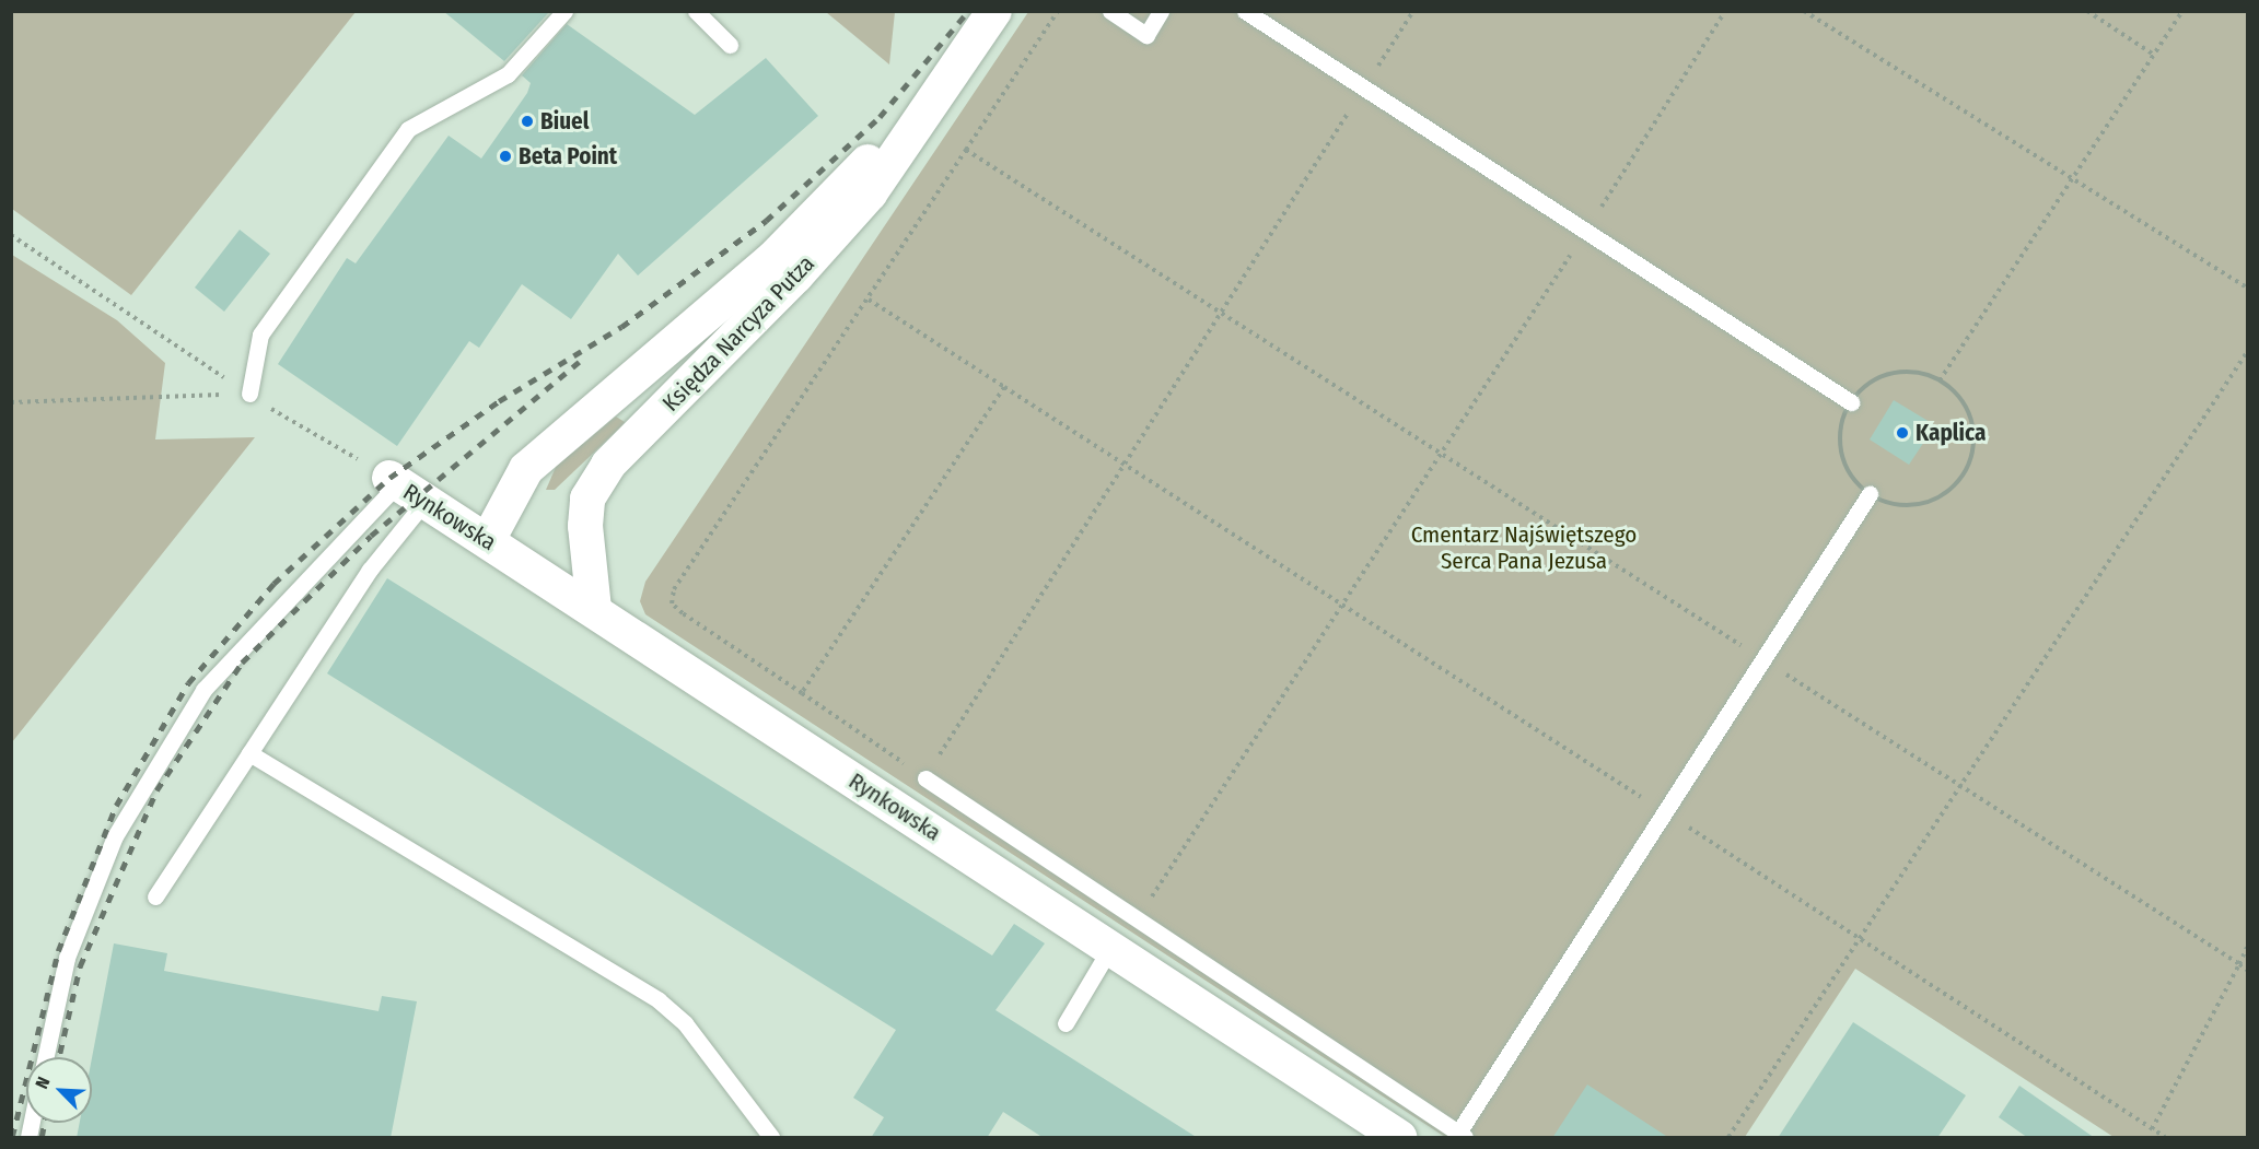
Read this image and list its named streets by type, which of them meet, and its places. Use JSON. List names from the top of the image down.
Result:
{
  "streets": {
    "street": ["Księdza Narcyza Putza", "Rynkowska"]
  },
  "crossings": [
    ["Księdza Narcyza Putza", "Rynkowska"]
  ],
  "parks": ["Cmentarz Najświętszego Serca Pana Jezusa"],
  "places": ["Biuel", "Beta Point", "Kaplica"],
  "north": "top left"
}
